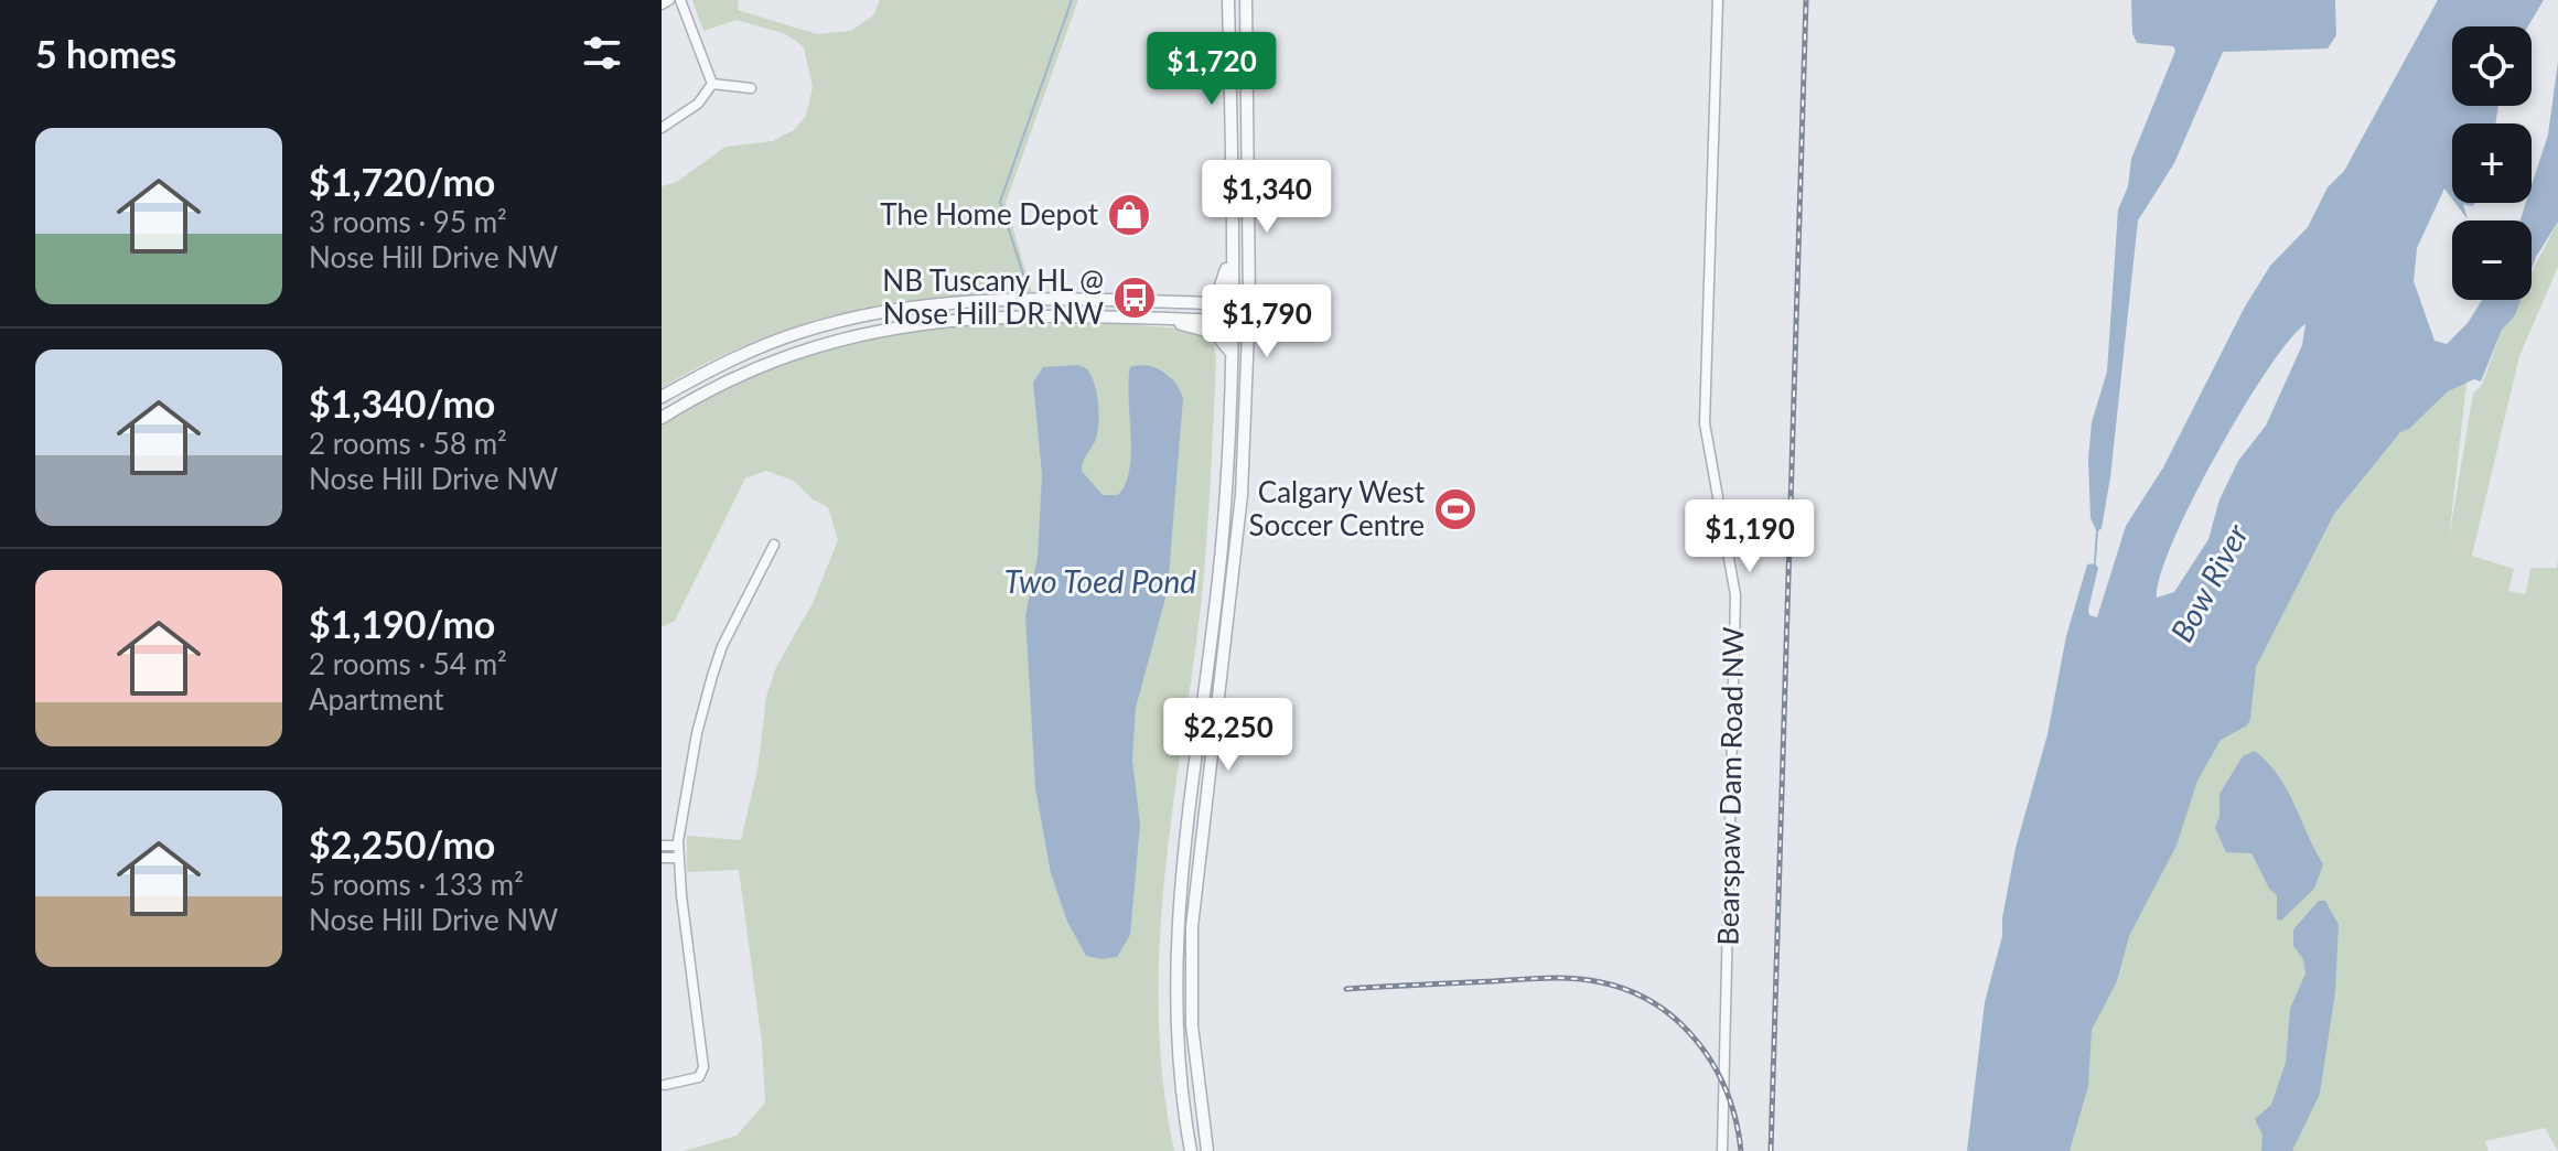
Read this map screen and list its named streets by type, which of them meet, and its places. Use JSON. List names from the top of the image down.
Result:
{
  "streets": {
    "street": ["Bearspaw Dam Road NW"]
  },
  "water": ["Two Toed Pond", "Bow River"],
  "places": {
    "shop": ["The Home Depot"],
    "bus stop": ["NB Tuscany HL @ Nose Hill DR NW"],
    "sports": ["Calgary West Soccer Centre"]
  },
  "page": {
    "heading": "5 homes",
    "map_buttons": ["+", "−"],
    "price": [
      "$1,720",
      "$1,340",
      "$1,790",
      "$1,190",
      "$2,250"
    ],
    "list": [
      {
        "name": "$1,720/mo",
        "note": "3 rooms · 95 m² · Nose Hill Drive NW"
      },
      {
        "name": "$1,340/mo",
        "note": "2 rooms · 58 m² · Nose Hill Drive NW"
      },
      {
        "name": "$1,190/mo",
        "note": "2 rooms · 54 m² · Apartment"
      },
      {
        "name": "$2,250/mo",
        "note": "5 rooms · 133 m² · Nose Hill Drive NW"
      }
    ]
  }
}
